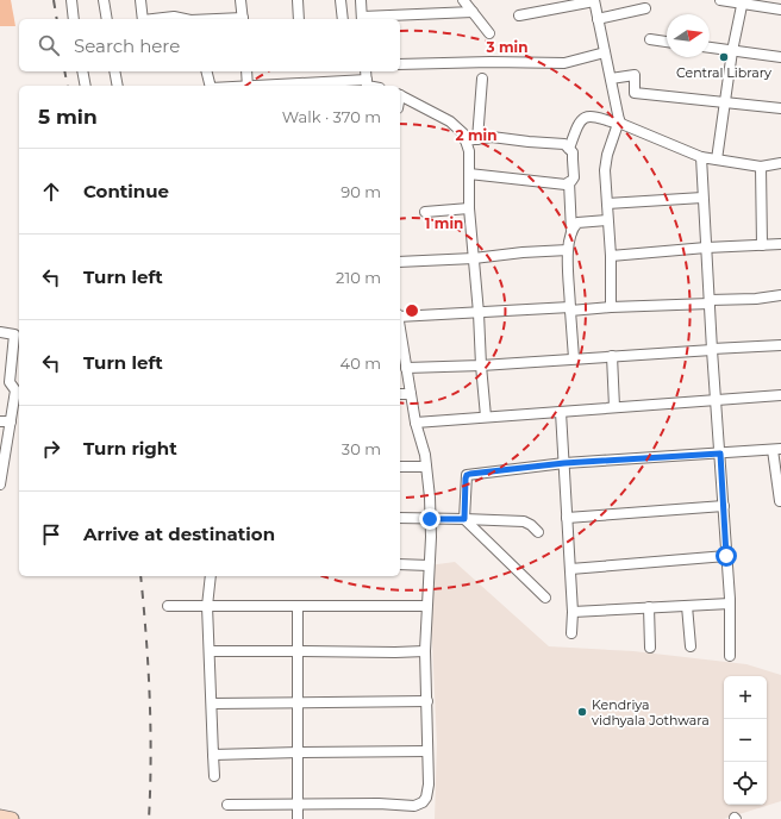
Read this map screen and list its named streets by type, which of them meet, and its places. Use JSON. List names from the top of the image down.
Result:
{
  "places": ["Central Library", "Kendriya vidhyala Jothwara"],
  "north": "right",
  "page": {
    "search": "Search here",
    "heading": ["5 min", "Walk · 370 m"],
    "list": [
      ["Continue", "90 m"],
      ["Turn left", "210 m"],
      ["Turn left", "40 m"],
      ["Turn right", "30 m"],
      "Arrive at destination"
    ],
    "map_buttons": ["+", "−"]
  },
  "rings": ["3 min", "2 min", "1 min"]
}
